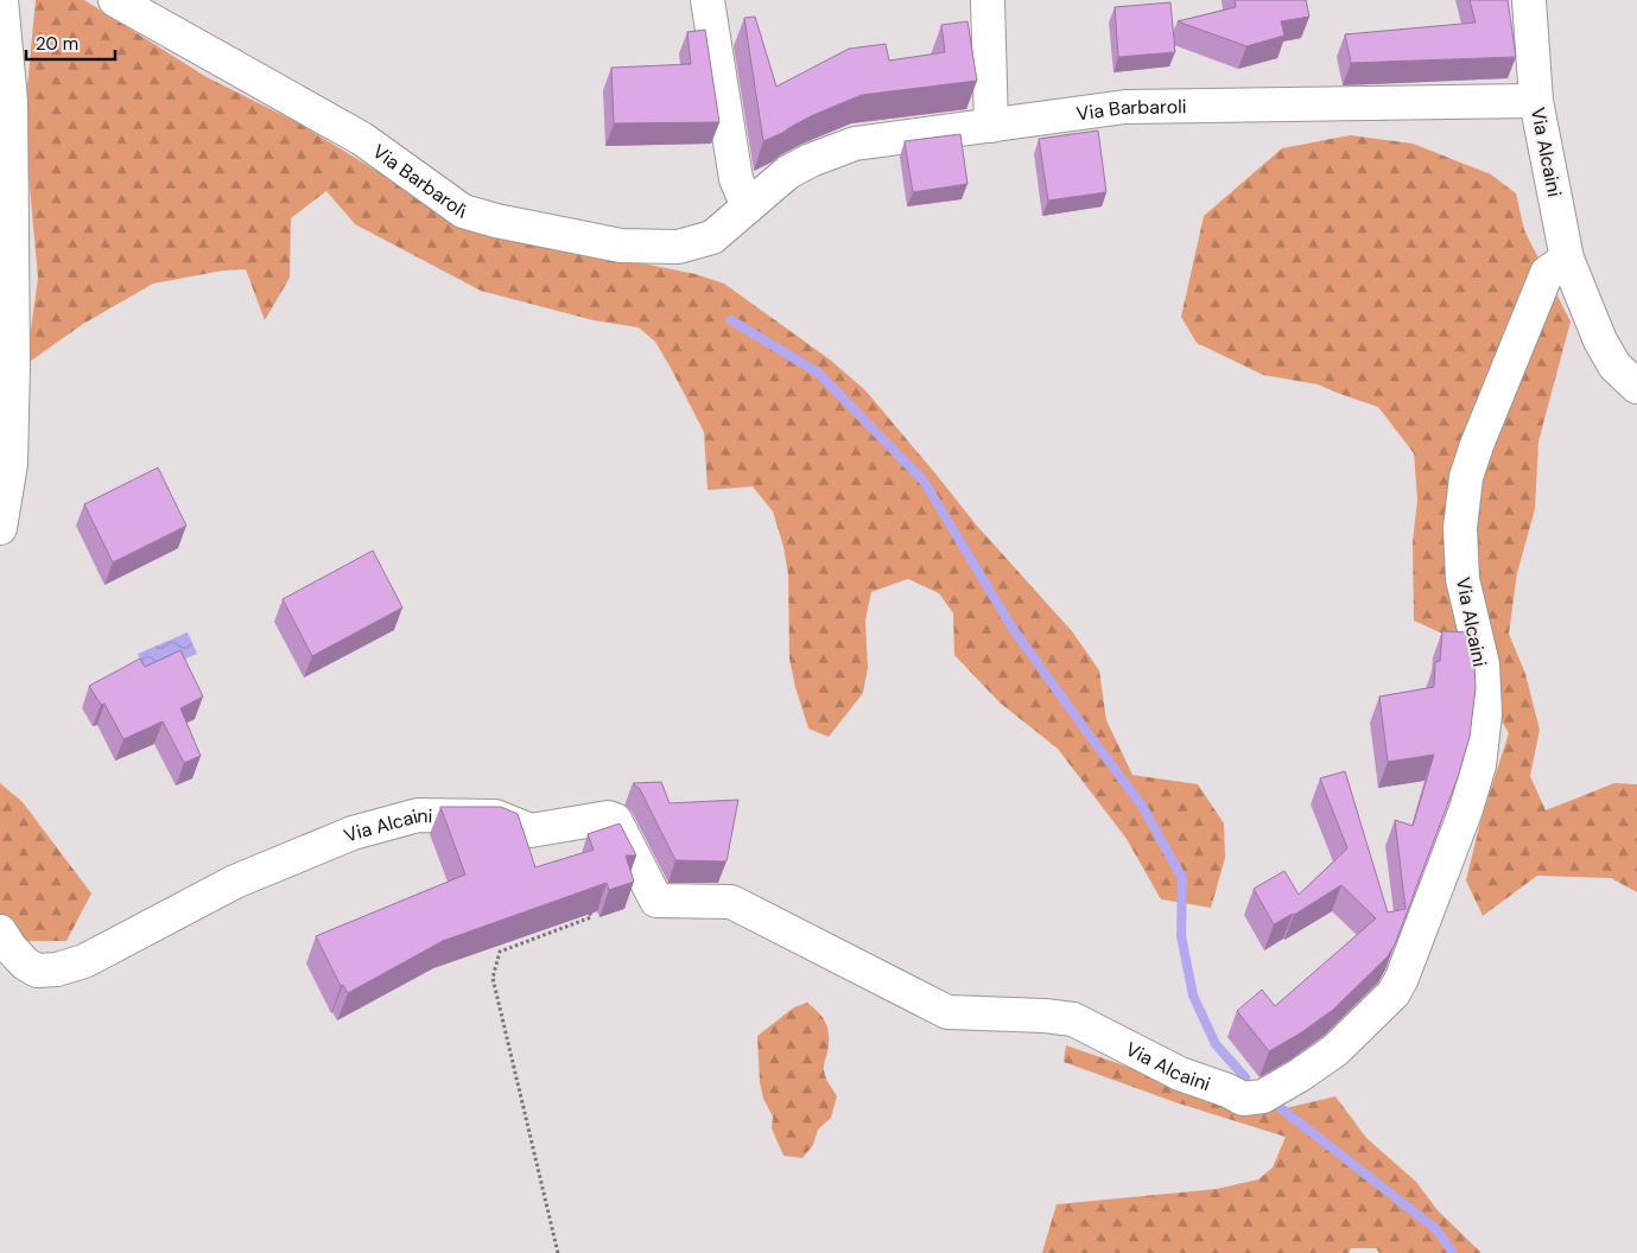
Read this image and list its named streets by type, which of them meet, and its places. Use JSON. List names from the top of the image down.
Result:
{
  "streets": {
    "street": ["Via Barbaroli", "Via Alcaini"]
  },
  "crossings": [
    ["Via Barbaroli", "Via Alcaini"]
  ],
  "scale_bar": "20 m"
}
